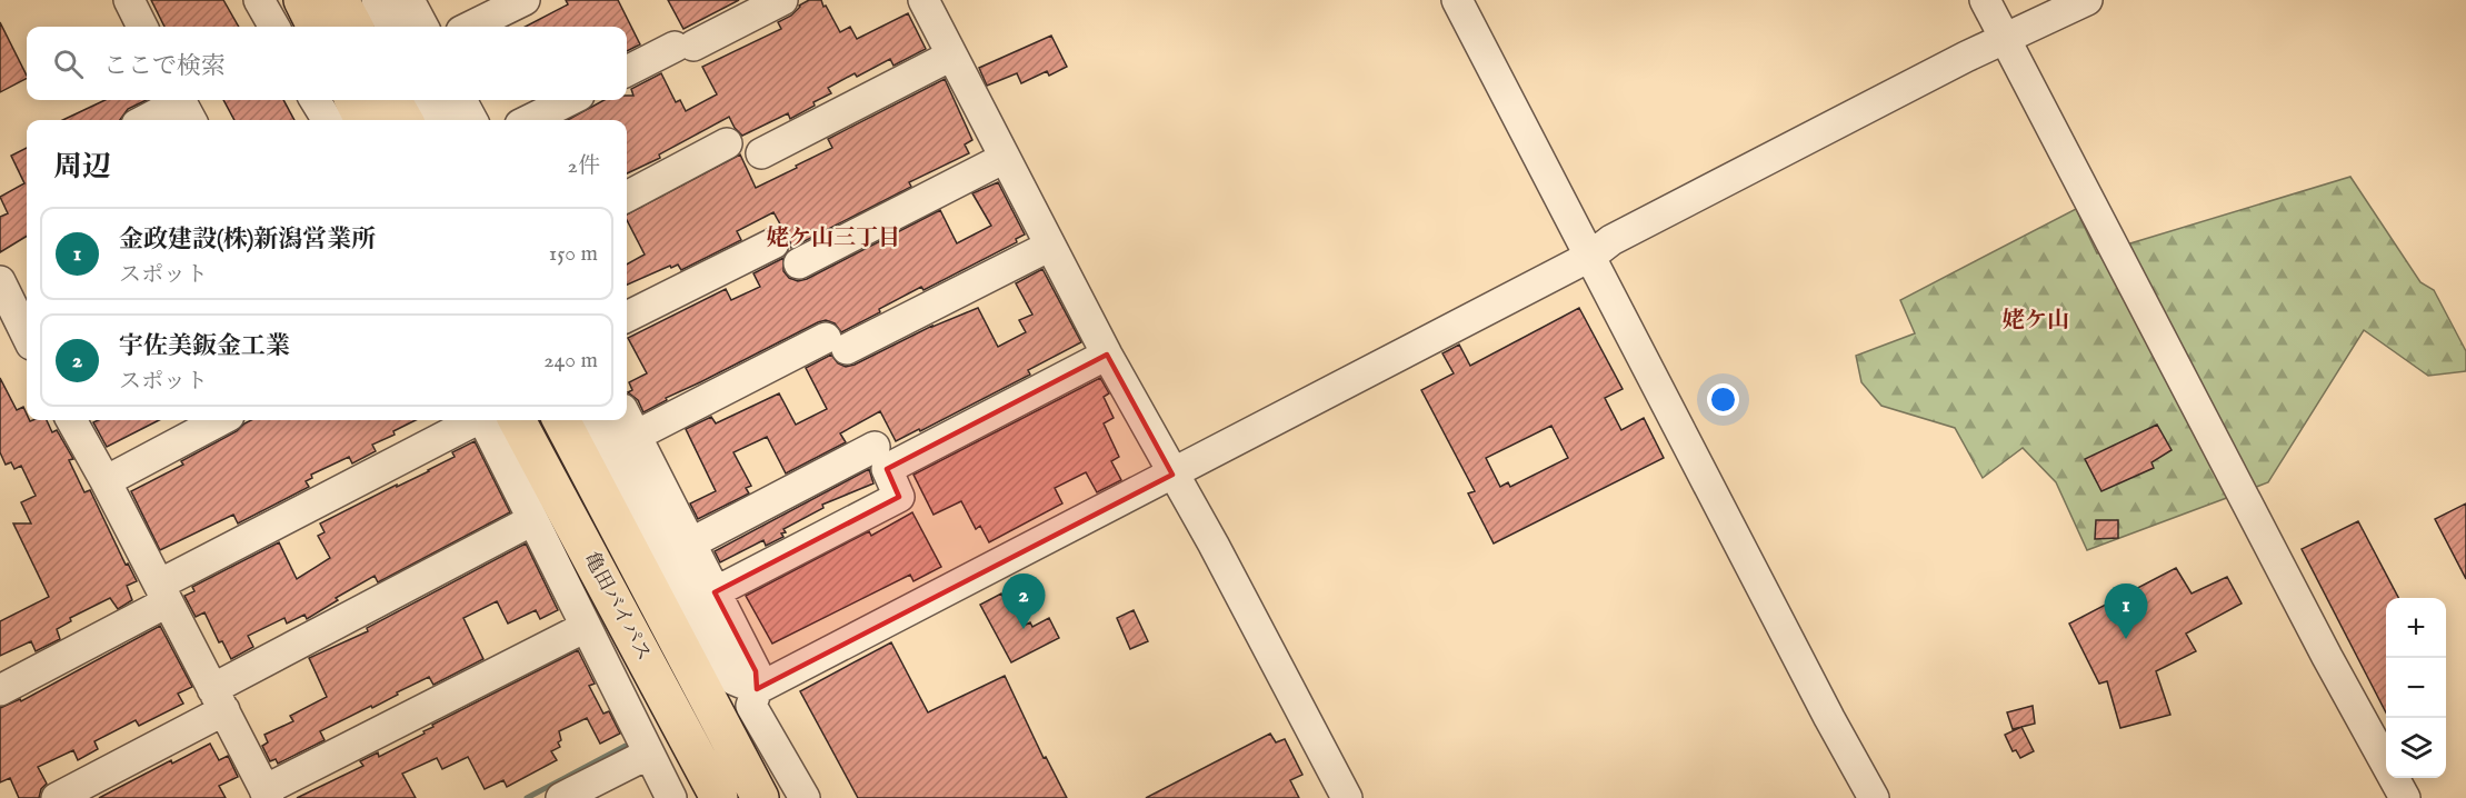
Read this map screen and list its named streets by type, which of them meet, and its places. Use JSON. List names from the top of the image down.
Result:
{
  "streets": {
    "highway": ["亀田バイパス"]
  },
  "districts": ["姥ケ山三丁目", "姥ケ山"],
  "page": {
    "search": "ここで検索",
    "heading": ["周辺", "2件"],
    "list": [
      {
        "mark": "1",
        "name": "金政建設(株)新潟営業所",
        "note": "スポット",
        "value": "150 m"
      },
      {
        "mark": "2",
        "name": "宇佐美鈑金工業",
        "note": "スポット",
        "value": "240 m"
      }
    ],
    "pins": ["2", "1"],
    "map_buttons": ["+", "−"]
  }
}
